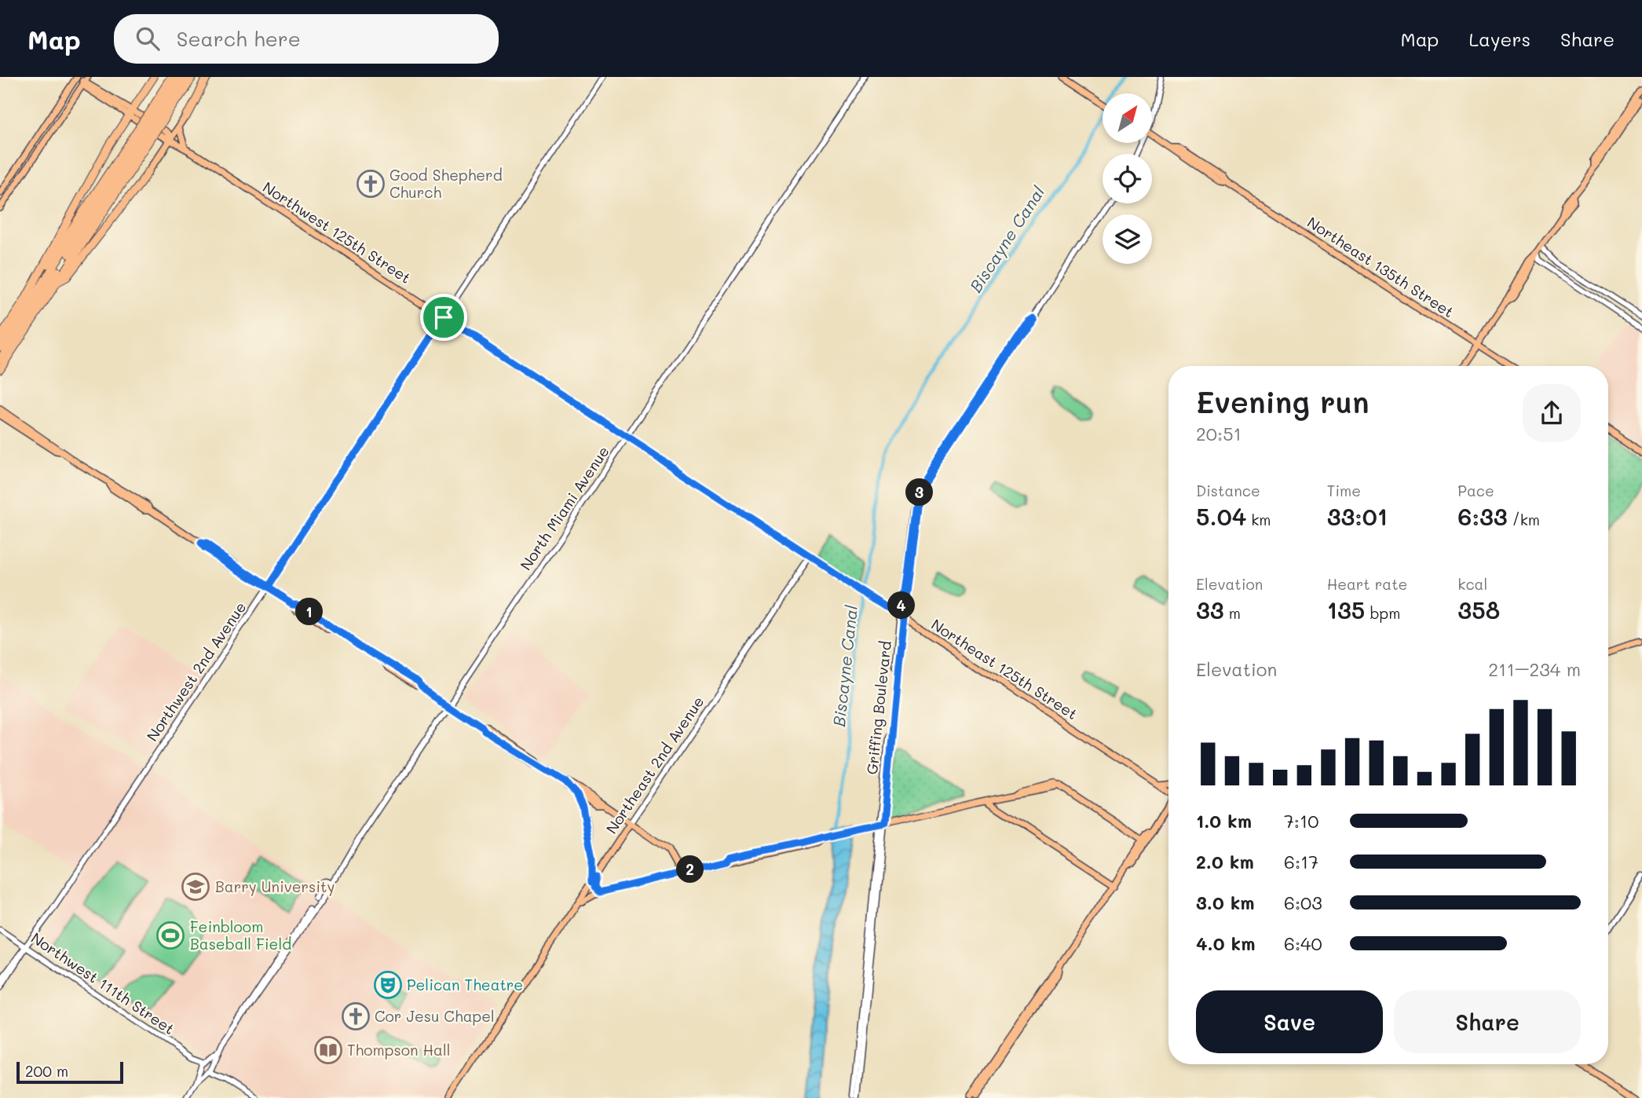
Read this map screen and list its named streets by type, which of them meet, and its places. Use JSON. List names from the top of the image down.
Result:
{
  "streets": {
    "main road": [
      "Northwest 125th Street",
      "Northeast 135th Street",
      "Northeast 125th Street",
      "Northeast 2nd Avenue"
    ],
    "street": [
      "North Miami Avenue",
      "Northwest 2nd Avenue",
      "Griffing Boulevard",
      "Northwest 111th Street"
    ]
  },
  "crossings": [
    ["Northwest 125th Street", "North Miami Avenue"],
    ["Northwest 125th Street", "Northeast 125th Street"],
    ["Northwest 125th Street", "Northwest 2nd Avenue"],
    ["North Miami Avenue", "Northeast 125th Street"],
    ["Northeast 125th Street", "Griffing Boulevard"],
    ["Northeast 125th Street", "Northeast 2nd Avenue"],
    ["Northwest 2nd Avenue", "Northwest 111th Street"]
  ],
  "water": ["Biscayne Canal"],
  "places": {
    "church": ["Good Shepherd Church", "Cor Jesu Chapel"],
    "school or university": ["Barry University"],
    "sports": ["Feinbloom Baseball Field"],
    "theatre": ["Pelican Theatre"],
    "library": ["Thompson Hall"]
  },
  "scale_bar": "200 m",
  "north": "top right",
  "page": {
    "header": "Map",
    "search": "Search here",
    "nav": ["Map", "Layers", "Share"],
    "heading": ["Evening run", "20:51"],
    "stats": [
      ["Distance", "5.04 km"],
      ["Time", "33:01"],
      ["Pace", "6:33 /km"],
      ["Elevation", "33 m"],
      ["Heart rate", "135 bpm"],
      ["kcal", "358"]
    ],
    "pins": [
      "3",
      "4",
      "1",
      "2"
    ],
    "chart": ["Elevation", "211–234 m"],
    "list": [
      {
        "name": "1.0 km",
        "note": "7:10"
      },
      {
        "name": "2.0 km",
        "note": "6:17"
      },
      {
        "name": "3.0 km",
        "note": "6:03"
      },
      {
        "name": "4.0 km",
        "note": "6:40"
      }
    ],
    "buttons": ["Save", "Share"],
    "scale": "200 m"
  }
}
